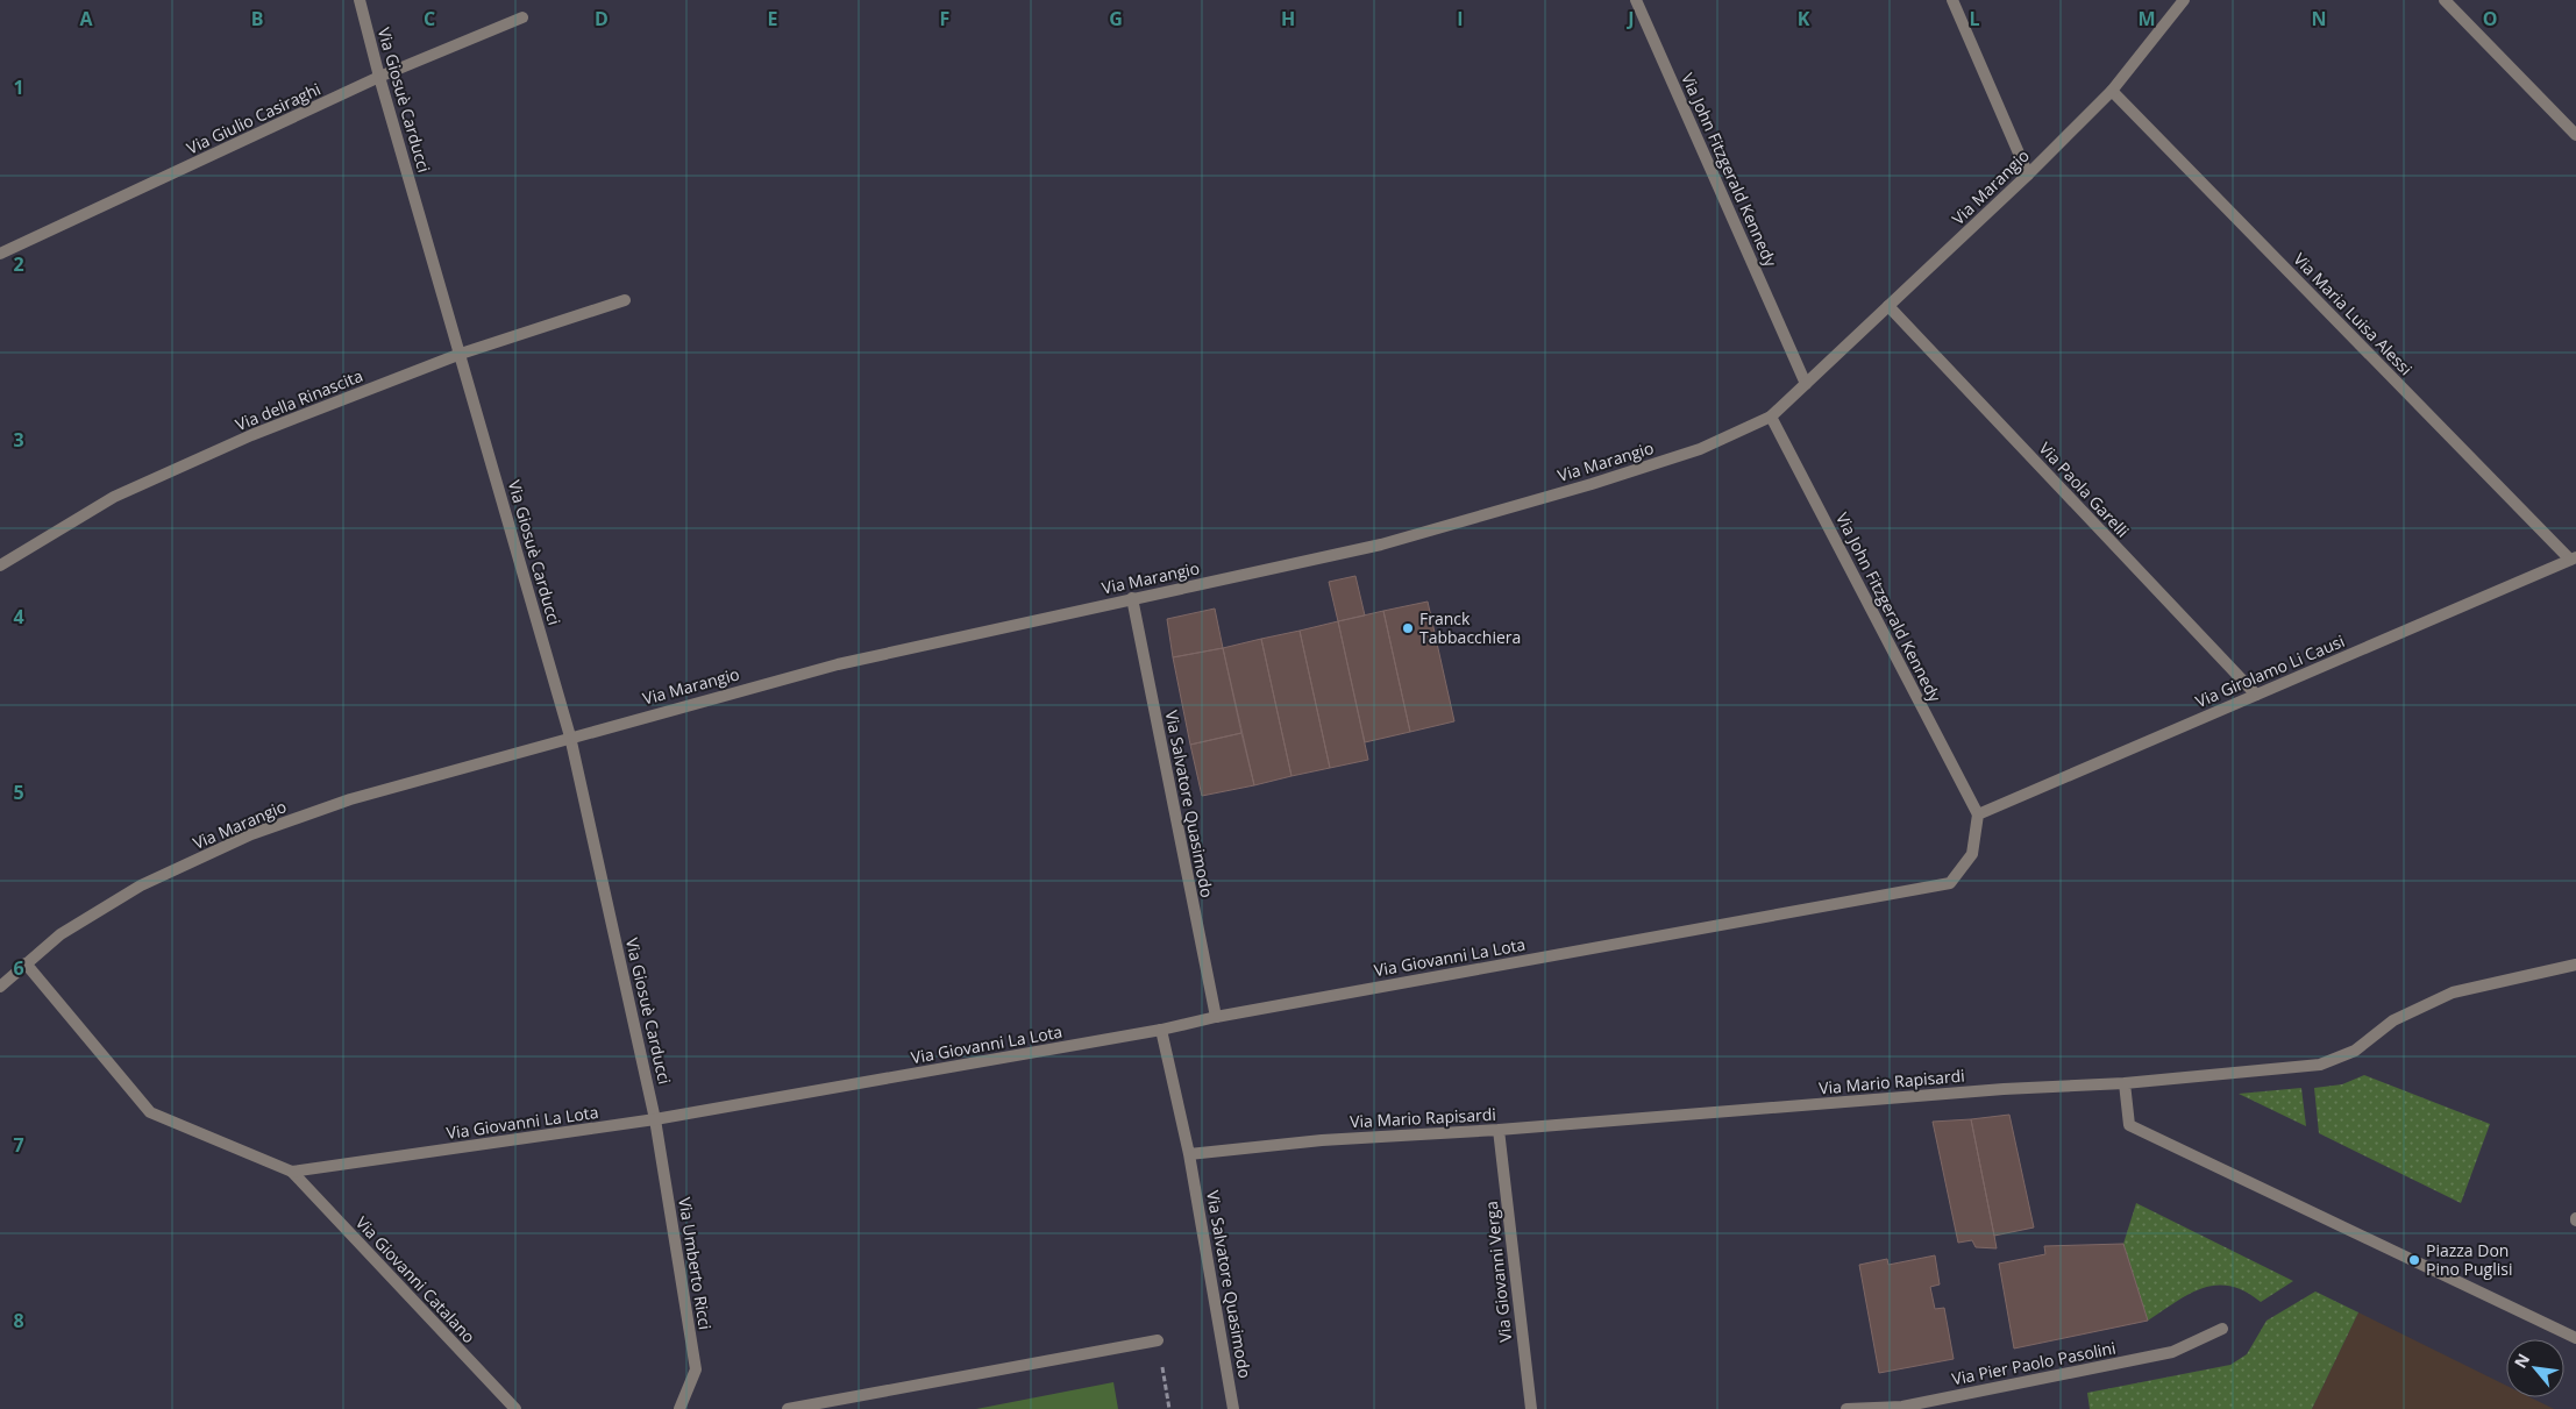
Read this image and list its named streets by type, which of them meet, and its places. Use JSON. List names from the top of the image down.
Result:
{
  "streets": {
    "street": [
      "Via Giosuè Carducci",
      "Via Giulio Casiraghi",
      "Via John Fitzgerald Kennedy",
      "Via Marangio",
      "Via Maria Luisa Alessi",
      "Via della Rinascita",
      "Via Paola Garelli",
      "Via Girolamo Li Causi",
      "Via Salvatore Quasimodo",
      "Via Giovanni La Lota",
      "Via Mario Rapisardi",
      "Via Umberto Ricci",
      "Via Giovanni Verga",
      "Via Giovanni Catalano",
      "Via Pier Paolo Pasolini"
    ]
  },
  "crossings": [
    ["Via Giosuè Carducci", "Via Giulio Casiraghi"],
    ["Via Giosuè Carducci", "Via Marangio"],
    ["Via Giosuè Carducci", "Via della Rinascita"],
    ["Via Giosuè Carducci", "Via Giovanni La Lota"],
    ["Via Giosuè Carducci", "Via Umberto Ricci"],
    ["Via John Fitzgerald Kennedy", "Via Marangio"],
    ["Via John Fitzgerald Kennedy", "Via Girolamo Li Causi"],
    ["Via John Fitzgerald Kennedy", "Via Giovanni La Lota"],
    ["Via Marangio", "Via Maria Luisa Alessi"],
    ["Via Marangio", "Via Paola Garelli"],
    ["Via Marangio", "Via Salvatore Quasimodo"],
    ["Via Maria Luisa Alessi", "Via Girolamo Li Causi"],
    ["Via Paola Garelli", "Via Girolamo Li Causi"],
    ["Via Girolamo Li Causi", "Via Giovanni La Lota"],
    ["Via Salvatore Quasimodo", "Via Giovanni La Lota"],
    ["Via Salvatore Quasimodo", "Via Mario Rapisardi"],
    ["Via Giovanni La Lota", "Via Umberto Ricci"],
    ["Via Giovanni La Lota", "Via Giovanni Catalano"],
    ["Via Mario Rapisardi", "Via Giovanni Verga"]
  ],
  "places": ["Franck Tabbacchiera", "Piazza Don Pino Puglisi"],
  "north": "top left",
  "grid": {
    "columns": [
      "A",
      "B",
      "C",
      "D",
      "E",
      "F",
      "G",
      "H",
      "I",
      "J",
      "K",
      "L",
      "M",
      "N",
      "O"
    ],
    "rows": [
      "1",
      "2",
      "3",
      "4",
      "5",
      "6",
      "7",
      "8"
    ]
  }
}
